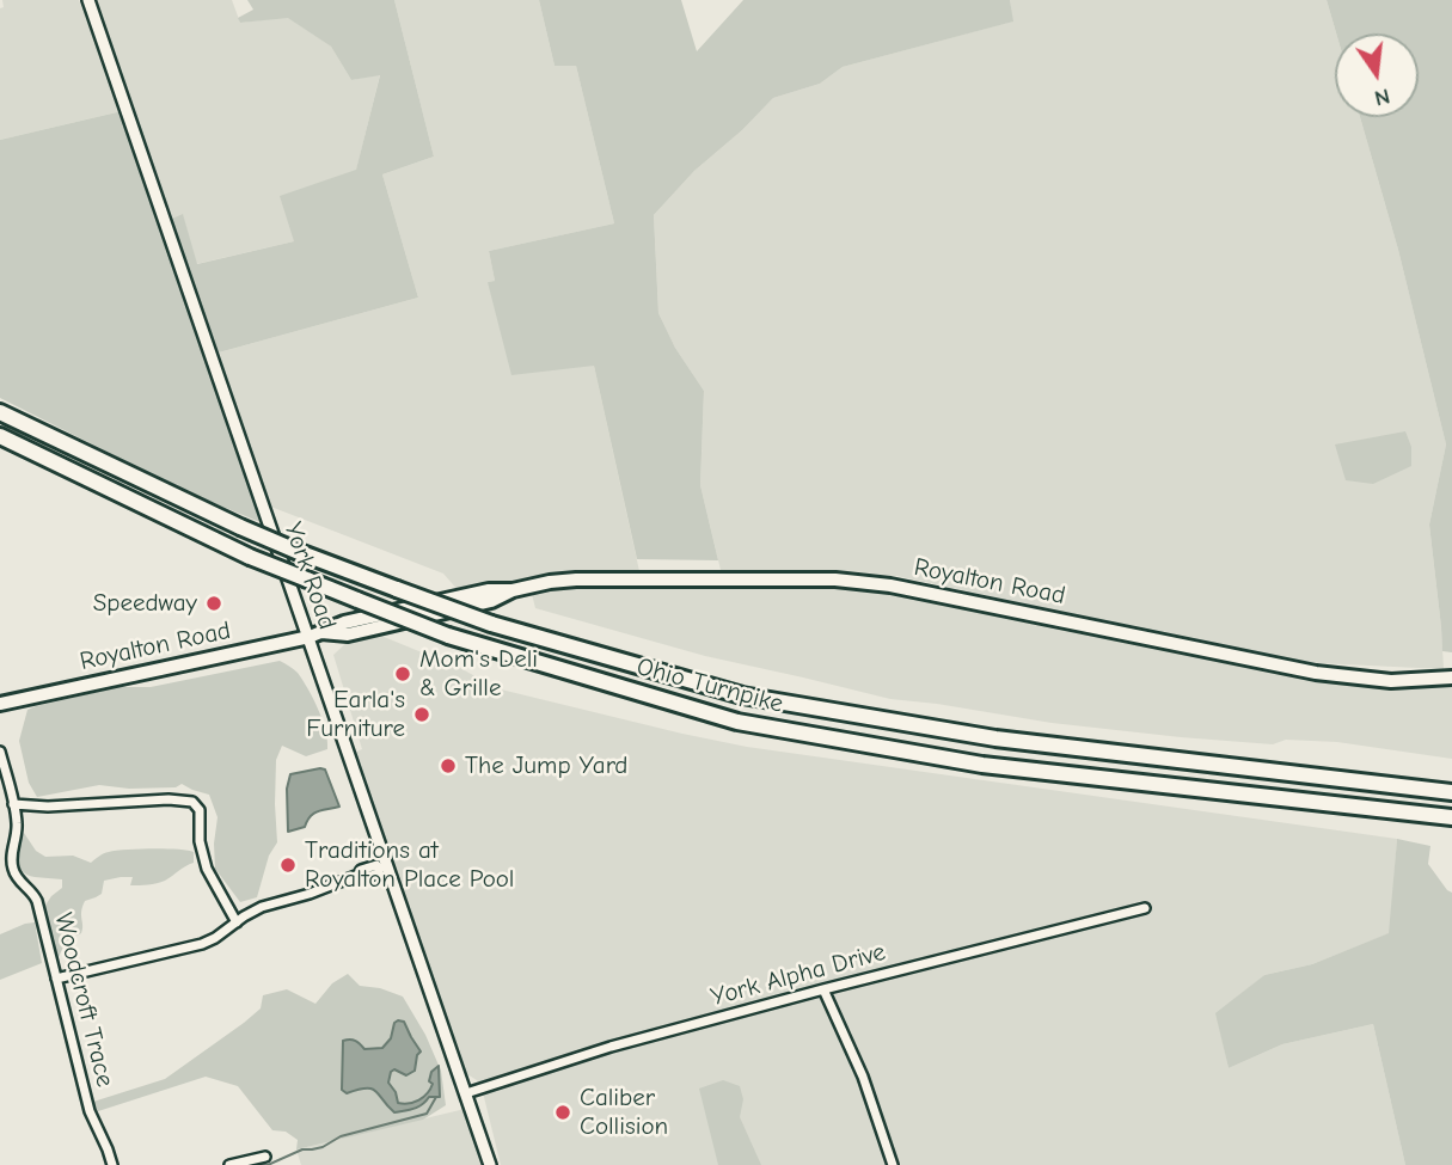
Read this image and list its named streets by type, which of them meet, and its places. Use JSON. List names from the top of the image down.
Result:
{
  "streets": {
    "highway": ["Ohio Turnpike"],
    "main road": ["Royalton Road"],
    "street": ["York Road", "York Alpha Drive", "Woodcroft Trace"]
  },
  "crossings": [
    ["York Road", "Royalton Road"],
    ["York Road", "York Alpha Drive"]
  ],
  "places": [
    "Speedway",
    "Mom's Deli & Grille",
    "Earla's Furniture",
    "The Jump Yard",
    "Traditions at Royalton Place Pool",
    "Caliber Collision"
  ],
  "north": "bottom"
}
